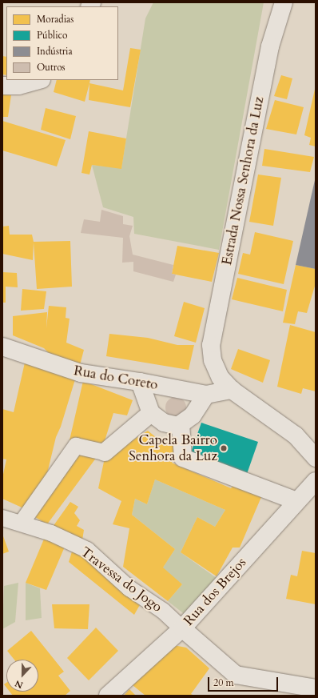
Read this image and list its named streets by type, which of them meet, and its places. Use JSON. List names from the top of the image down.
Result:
{
  "streets": {
    "street": [
      "Estrada Nossa Senhora da Luz",
      "Rua do Coreto",
      "Travessa do Jogo",
      "Rua dos Brejos"
    ]
  },
  "crossings": [
    ["Estrada Nossa Senhora da Luz", "Rua do Coreto"],
    ["Travessa do Jogo", "Rua dos Brejos"]
  ],
  "places": ["Capela Bairro Senhora da Luz"],
  "legend": [
    "Moradias",
    "Público",
    "Indústria",
    "Outros"
  ],
  "scale_bar": "20 m",
  "north": "bottom"
}
